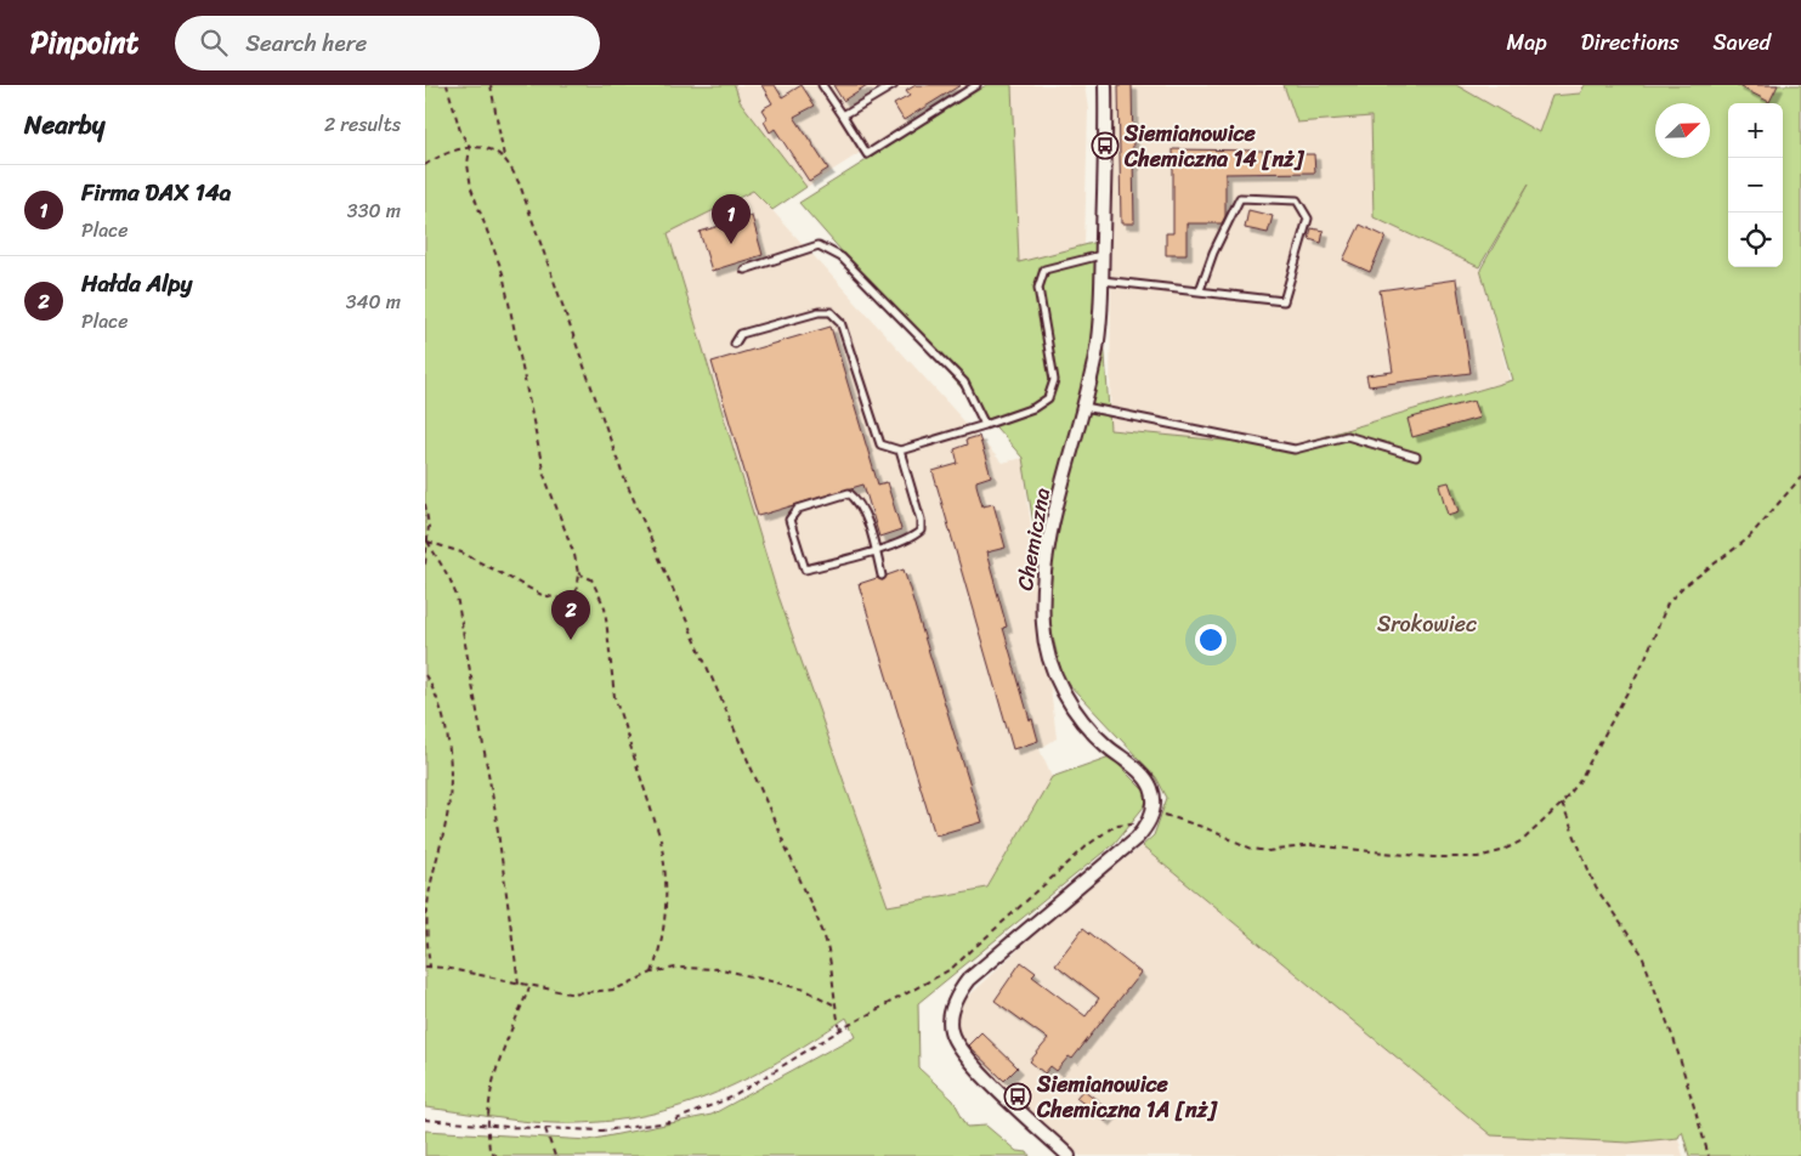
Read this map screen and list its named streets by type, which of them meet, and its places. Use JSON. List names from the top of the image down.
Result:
{
  "streets": {
    "street": ["Chemiczna"]
  },
  "parks": ["Srokowiec"],
  "places": {
    "bus stop": ["Siemianowice Chemiczna 14 [nż]", "Siemianowice Chemiczna 1A [nż]"]
  },
  "north": "top right",
  "page": {
    "header": "Pinpoint",
    "search": "Search here",
    "nav": ["Map", "Directions", "Saved"],
    "heading": ["Nearby", "2 results"],
    "map_buttons": ["+", "−"],
    "list": [
      {
        "mark": "1",
        "name": "Firma DAX 14a",
        "note": "Place",
        "value": "330 m"
      },
      {
        "mark": "2",
        "name": "Hałda Alpy",
        "note": "Place",
        "value": "340 m"
      }
    ],
    "pins": ["1", "2"]
  }
}
